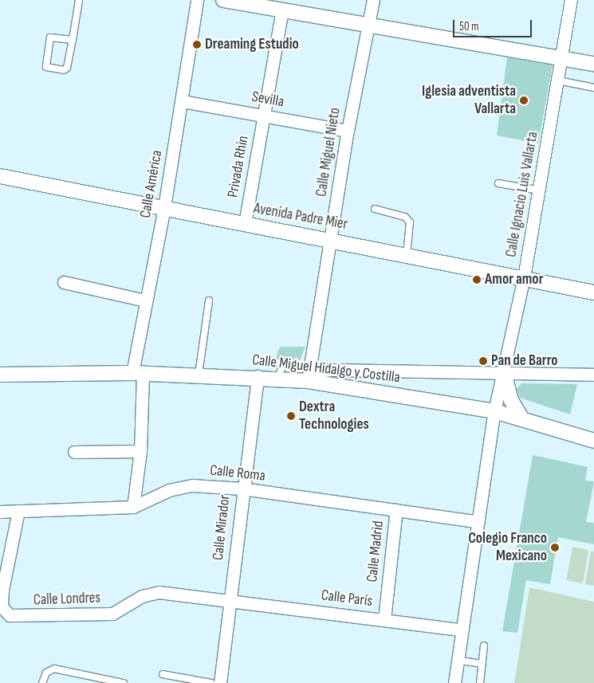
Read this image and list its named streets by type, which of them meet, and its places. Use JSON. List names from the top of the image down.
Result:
{
  "streets": {
    "street": [
      "Sevilla",
      "Calle Miguel Nieto",
      "Privada Rhin",
      "Calle América",
      "Calle Ignacio Luis Vallarta",
      "Avenida Padre Mier",
      "Calle Miguel Hidalgo y Costilla",
      "Calle Roma",
      "Calle Mirador",
      "Calle Madrid",
      "Calle París",
      "Calle Londres"
    ]
  },
  "crossings": [
    ["Sevilla", "Calle Miguel Nieto"],
    ["Sevilla", "Privada Rhin"],
    ["Sevilla", "Calle América"],
    ["Calle Miguel Nieto", "Avenida Padre Mier"],
    ["Calle Miguel Nieto", "Calle Miguel Hidalgo y Costilla"],
    ["Privada Rhin", "Avenida Padre Mier"],
    ["Calle América", "Avenida Padre Mier"],
    ["Calle América", "Calle Miguel Hidalgo y Costilla"],
    ["Calle América", "Calle Roma"],
    ["Calle Ignacio Luis Vallarta", "Avenida Padre Mier"],
    ["Calle Ignacio Luis Vallarta", "Calle Miguel Hidalgo y Costilla"],
    ["Calle Ignacio Luis Vallarta", "Calle Roma"],
    ["Calle Ignacio Luis Vallarta", "Calle París"],
    ["Calle Miguel Hidalgo y Costilla", "Calle Mirador"],
    ["Calle Roma", "Calle Mirador"],
    ["Calle Roma", "Calle Madrid"],
    ["Calle Roma", "Calle Londres"],
    ["Calle Mirador", "Calle París"],
    ["Calle Mirador", "Calle Londres"],
    ["Calle Madrid", "Calle París"],
    ["Calle París", "Calle Londres"]
  ],
  "places": [
    "Dreaming Estudio",
    "Iglesia adventista Vallarta",
    "Amor amor",
    "Pan de Barro",
    "Dextra Technologies",
    "Colegio Franco Mexicano"
  ],
  "scale_bar": "50 m"
}
